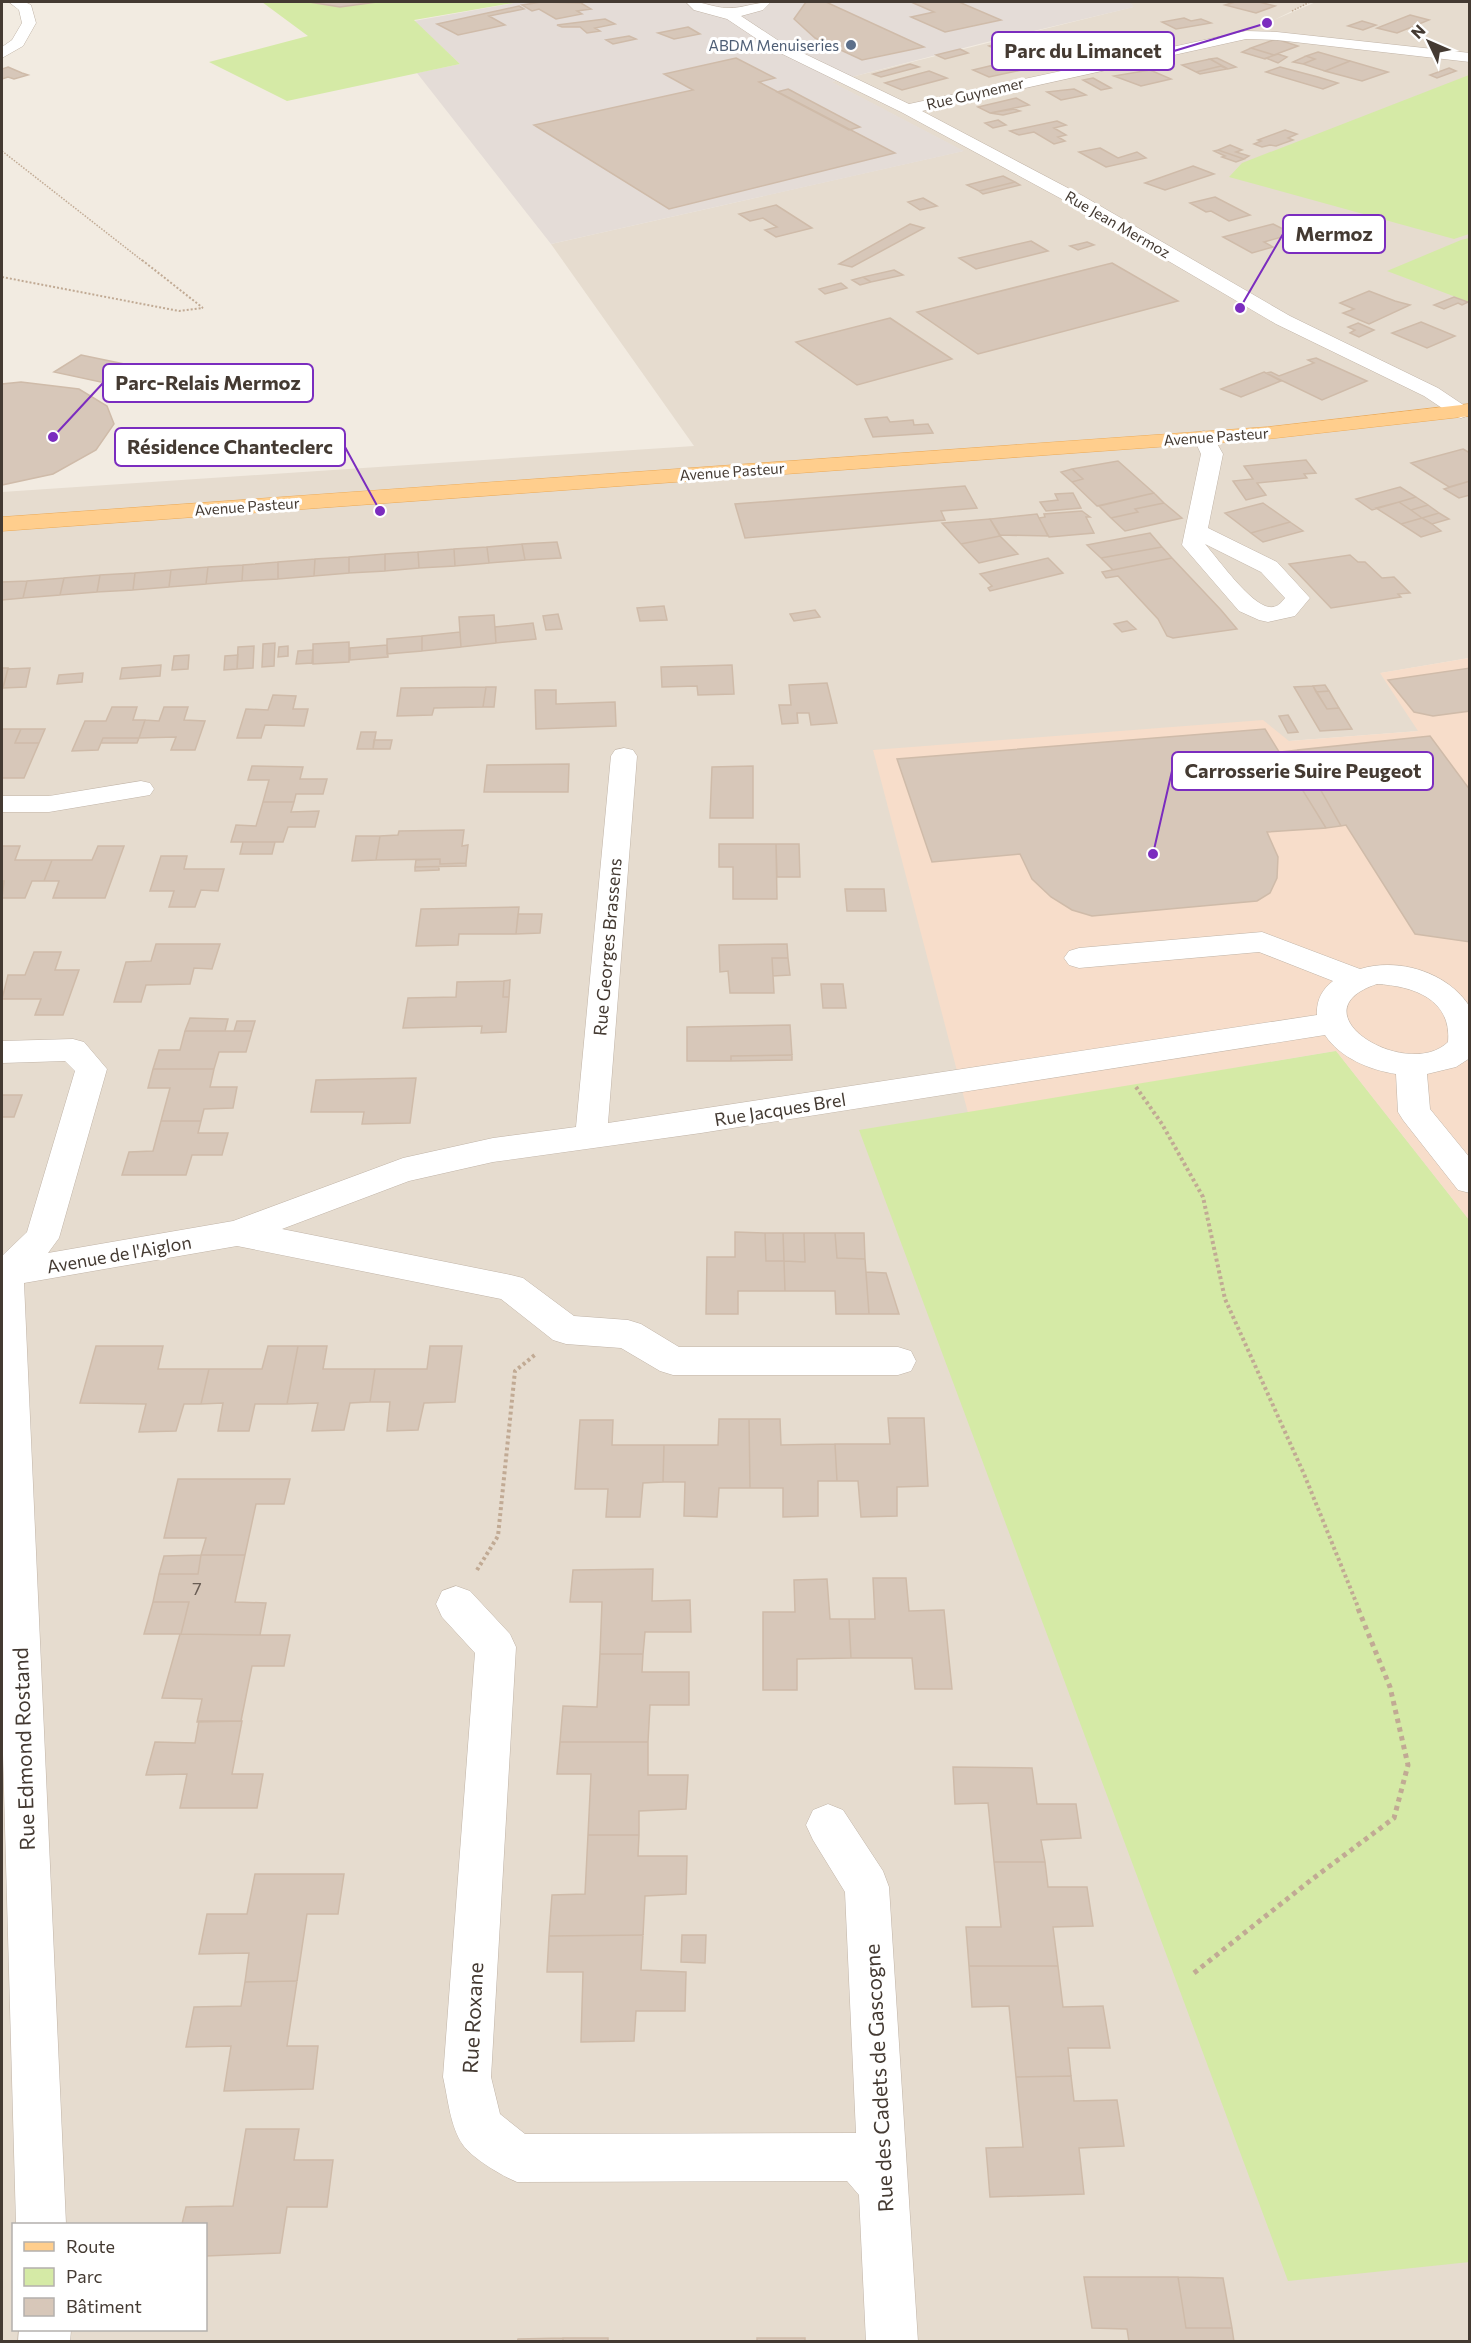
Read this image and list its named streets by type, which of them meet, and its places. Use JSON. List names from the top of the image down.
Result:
{
  "streets": {
    "main road": ["Avenue Pasteur"],
    "street": [
      "Rue Guynemer",
      "Rue Jean Mermoz",
      "Rue Georges Brassens",
      "Rue Jacques Brel",
      "Avenue de l'Aiglon",
      "Rue Edmond Rostand",
      "Rue Roxane",
      "Rue des Cadets de Gascogne"
    ]
  },
  "crossings": [
    ["Rue Guynemer", "Rue Jean Mermoz"],
    ["Rue Jean Mermoz", "Avenue Pasteur"],
    ["Rue Georges Brassens", "Rue Jacques Brel"],
    ["Rue Jacques Brel", "Avenue de l'Aiglon"],
    ["Avenue de l'Aiglon", "Rue Edmond Rostand"],
    ["Rue Roxane", "Rue des Cadets de Gascogne"]
  ],
  "places": [
    "Parc du Limancet",
    "ABDM Menuiseries",
    "Mermoz",
    "Parc-Relais Mermoz",
    "Résidence Chanteclerc",
    "Carrosserie Suire Peugeot"
  ],
  "house_numbers": ["7"],
  "legend": ["Route", "Parc", "Bâtiment"],
  "north": "top left"
}
